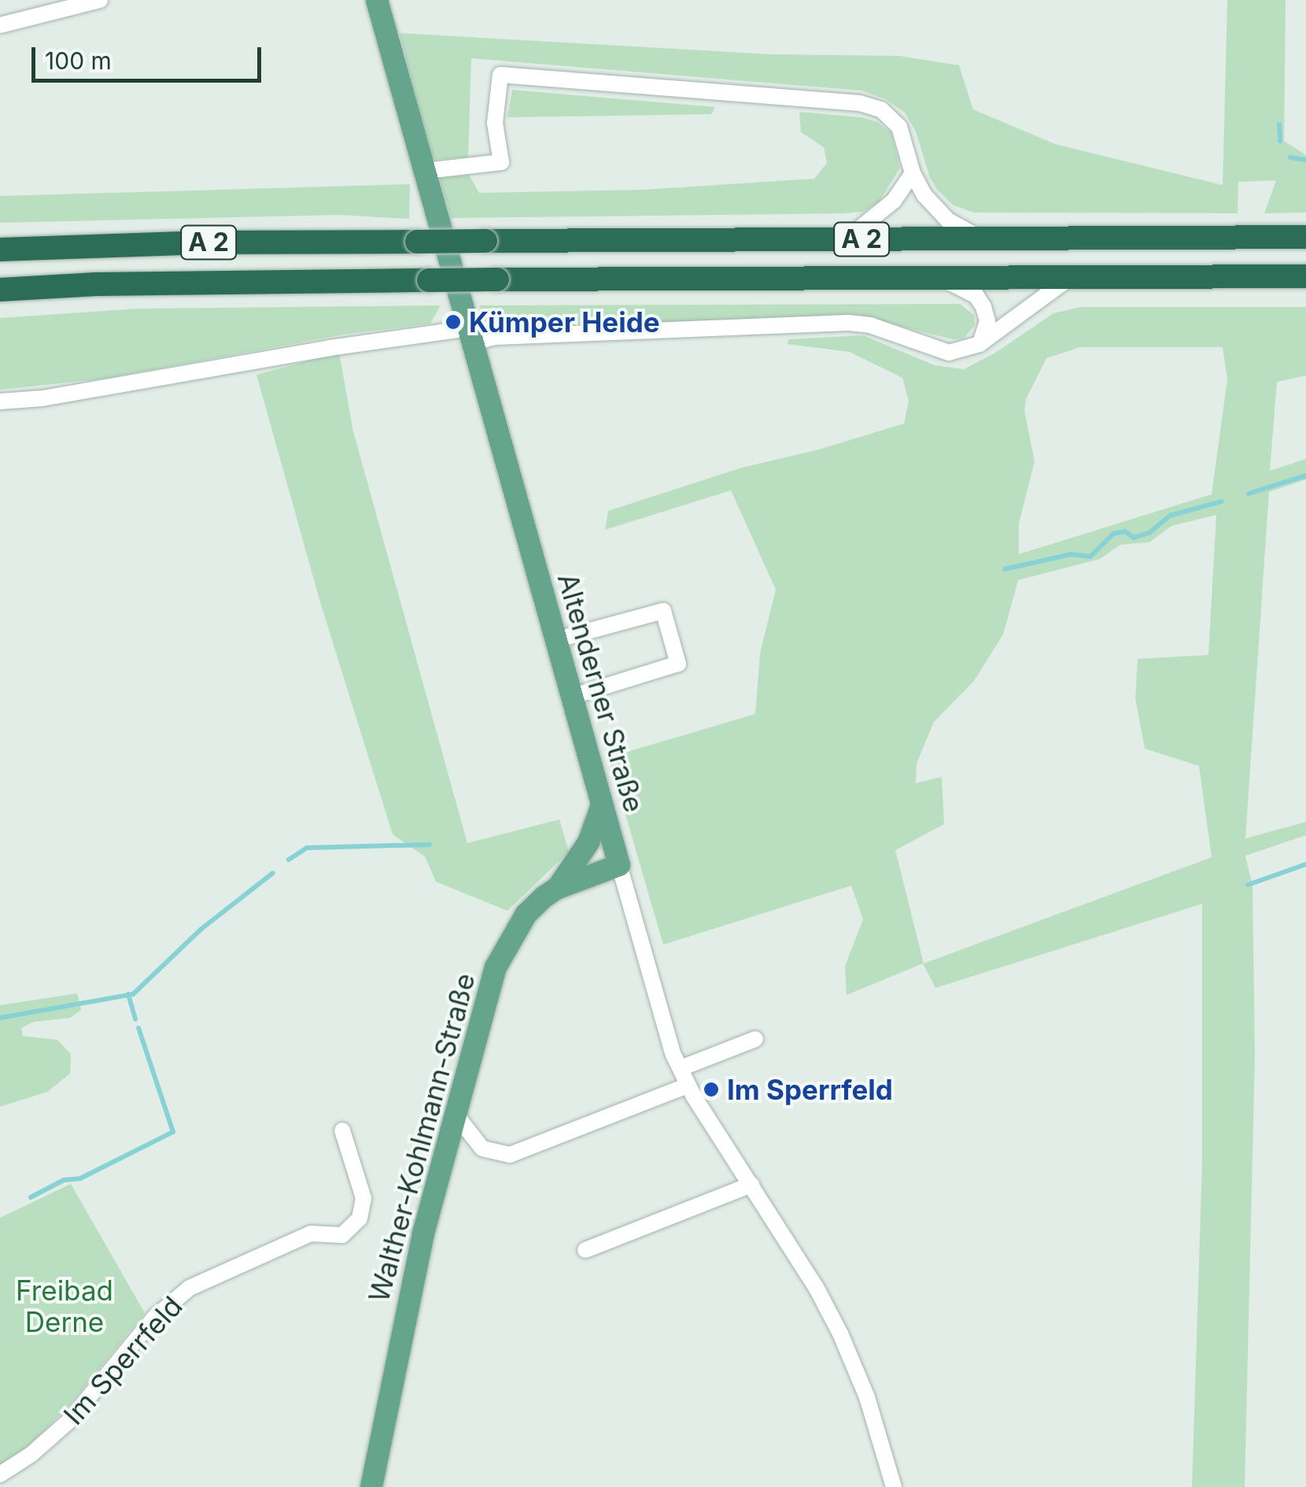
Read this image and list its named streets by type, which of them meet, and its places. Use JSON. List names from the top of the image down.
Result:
{
  "streets": {
    "highway": ["A 2"],
    "main road": ["Altenderner Straße", "Walther-Kohlmann-Straße"],
    "street": ["Im Sperrfeld"]
  },
  "crossings": [
    ["Altenderner Straße", "Walther-Kohlmann-Straße"]
  ],
  "parks": ["Freibad Derne"],
  "places": ["Kümper Heide", "Im Sperrfeld"],
  "scale_bar": "100 m"
}
